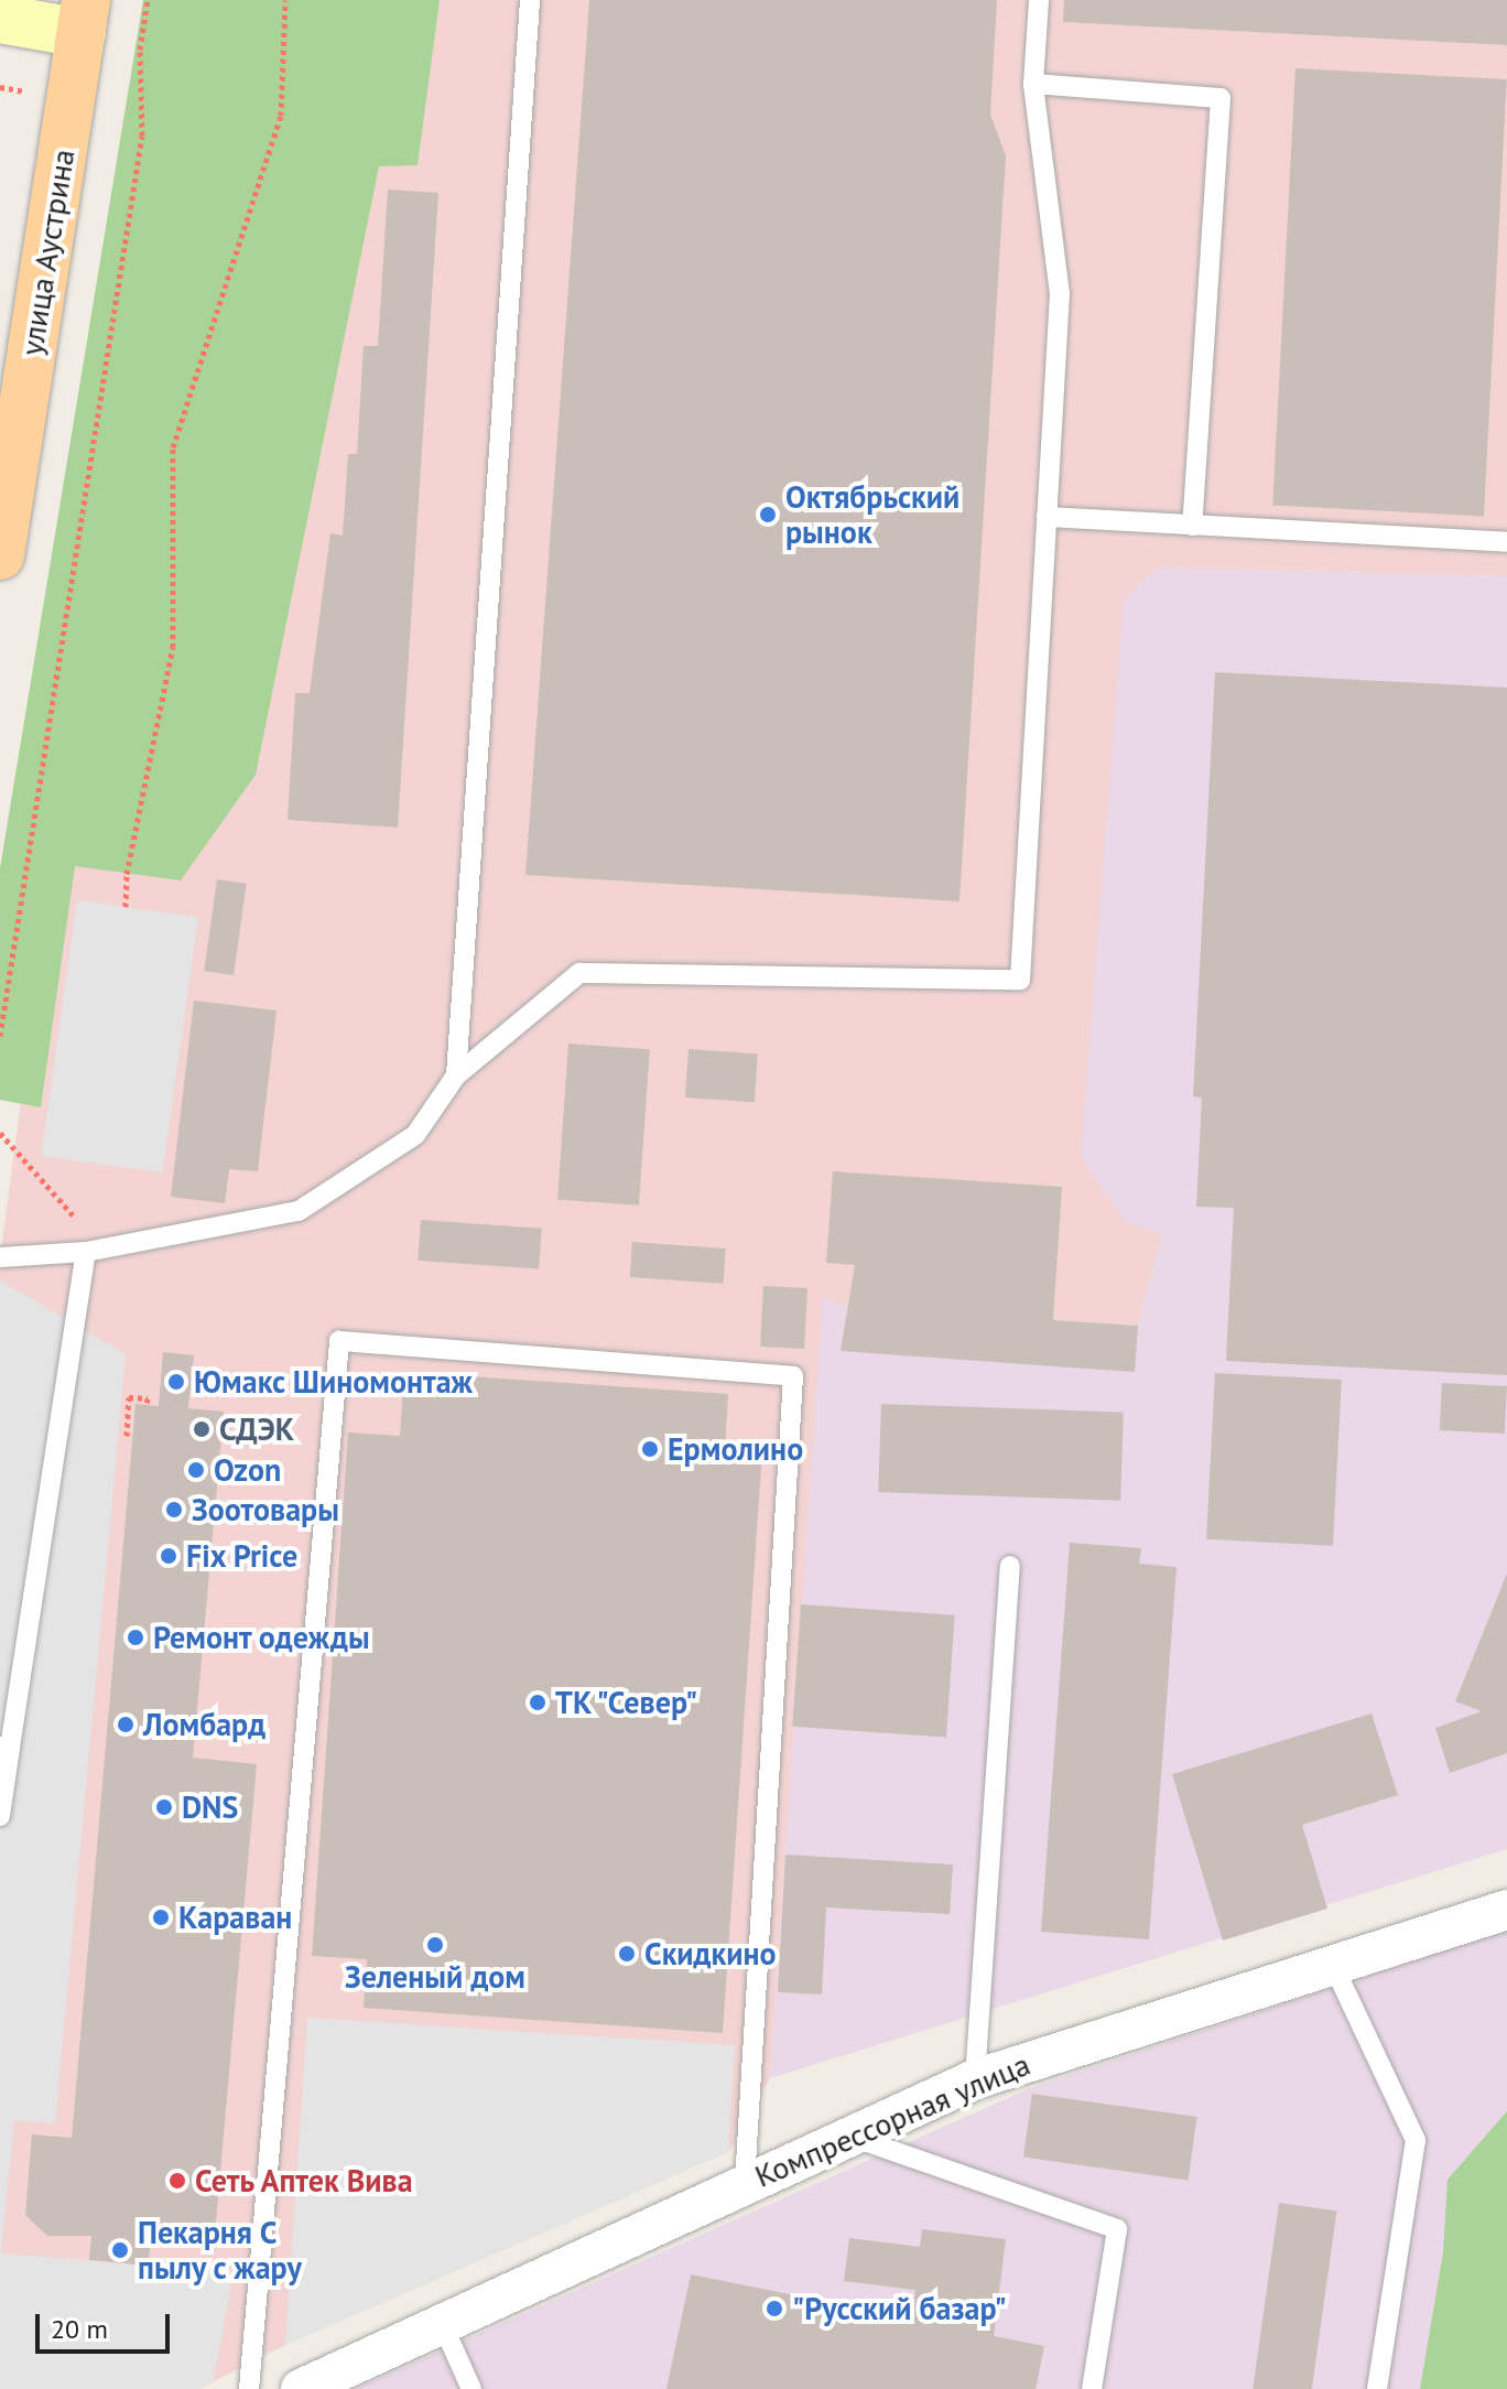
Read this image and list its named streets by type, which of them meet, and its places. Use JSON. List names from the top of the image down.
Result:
{
  "streets": {
    "main road": ["улица Аустрина"],
    "street": ["Компрессорная улица"]
  },
  "places": [
    "Октябрьский рынок",
    "Юмакс Шиномонтаж",
    "СДЭК",
    "Ермолино",
    "Ozon",
    "Зоотовары",
    "Fix Price",
    "Ремонт одежды",
    "ТК \"Север\"",
    "Ломбард",
    "DNS",
    "Караван",
    "Зеленый дом",
    "Скидкино",
    "Сеть Аптек Вива",
    "Пекарня С пылу с жару",
    "\"Русский базар\""
  ],
  "scale_bar": "20 m"
}
